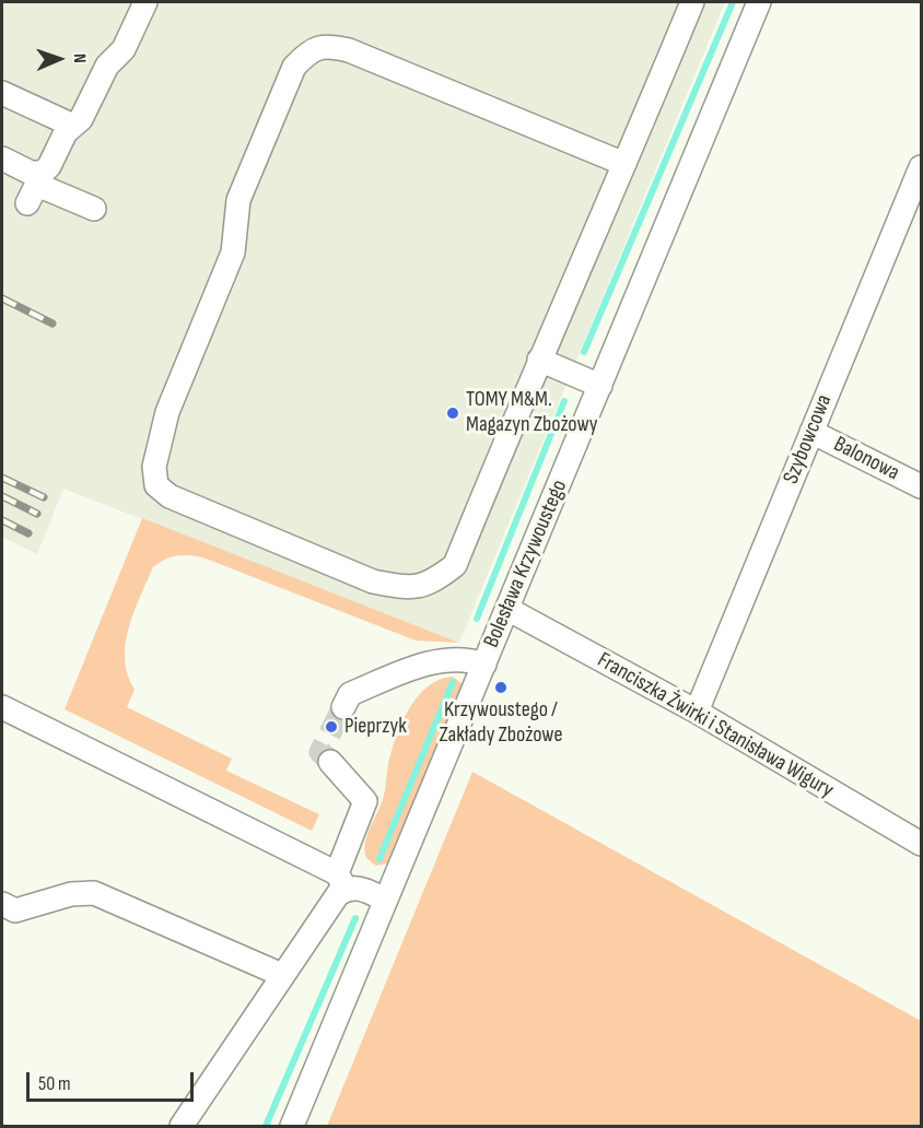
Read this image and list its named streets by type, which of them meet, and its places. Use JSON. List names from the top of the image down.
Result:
{
  "streets": {
    "street": [
      "Szybowcowa",
      "Balonowa",
      "Bolesława Krzywoustego",
      "Franciszka Żwirki i Stanisława Wigury"
    ]
  },
  "crossings": [
    ["Szybowcowa", "Balonowa"],
    ["Szybowcowa", "Franciszka Żwirki i Stanisława Wigury"],
    ["Bolesława Krzywoustego", "Franciszka Żwirki i Stanisława Wigury"]
  ],
  "places": ["TOMY M&M. Magazyn Zbożowy", "Krzywoustego / Zakłady Zbożowe", "Pieprzyk"],
  "scale_bar": "50 m",
  "north": "right"
}
